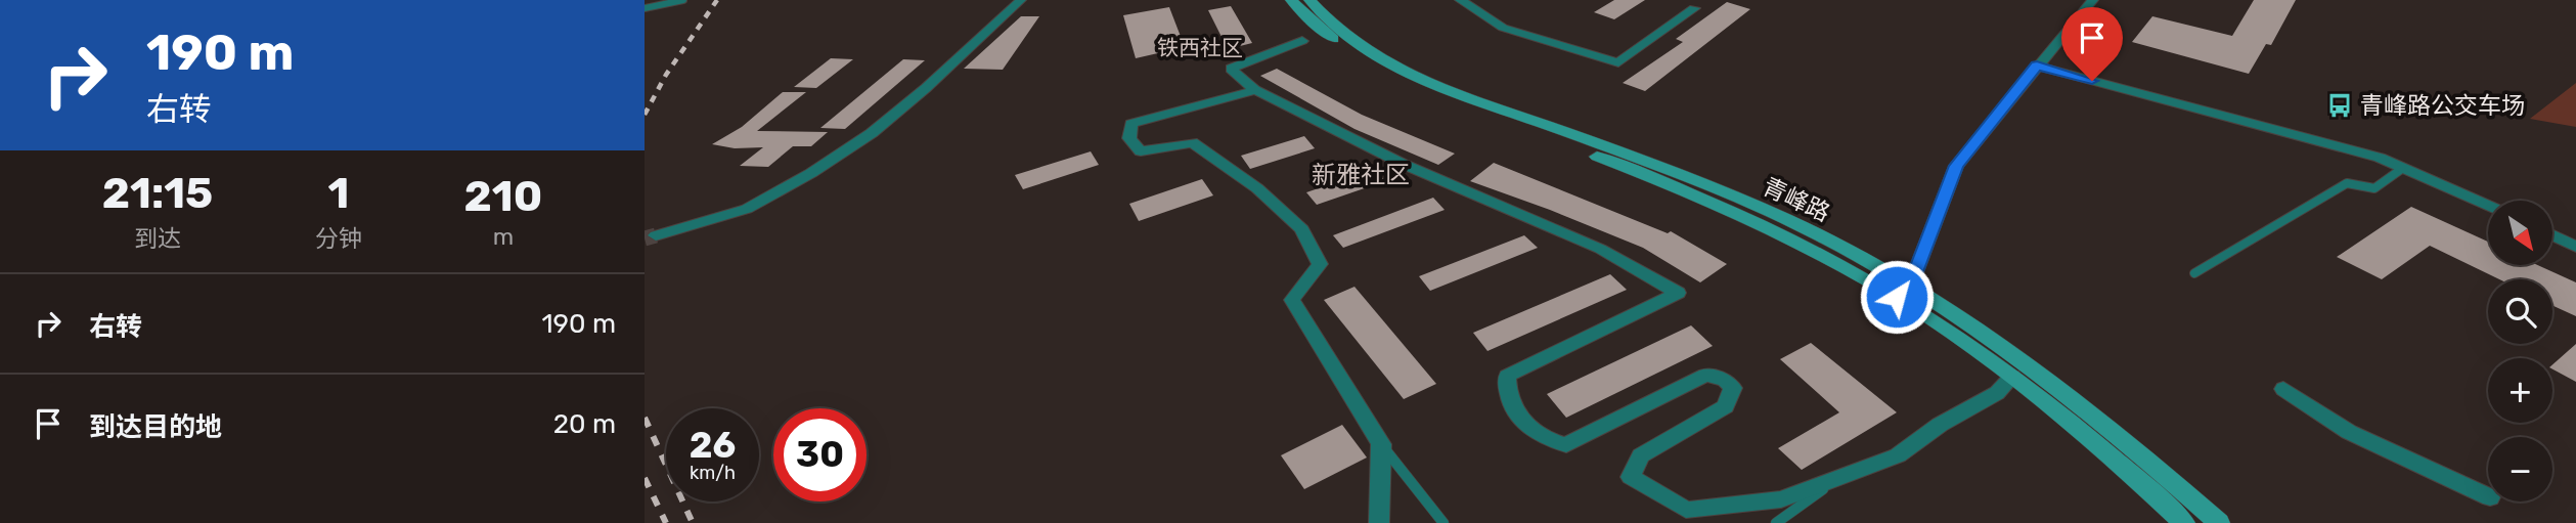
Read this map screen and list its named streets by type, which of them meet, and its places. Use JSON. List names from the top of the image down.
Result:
{
  "streets": {
    "main road": ["青峰路"]
  },
  "districts": ["铁西社区", "新雅社区"],
  "places": {
    "bus stop": ["青峰路公交车场"]
  },
  "north": "bottom right",
  "page": {
    "turn": ["190 m", "右转"],
    "eta": [
      "21:15",
      "到达",
      "1",
      "分钟",
      "210",
      "m"
    ],
    "map_buttons": ["+", "−"],
    "list": [
      {
        "name": "右转",
        "value": "190 m"
      },
      {
        "name": "到达目的地",
        "value": "20 m"
      }
    ],
    "speed": "26 km/h",
    "limit": "30"
  }
}
